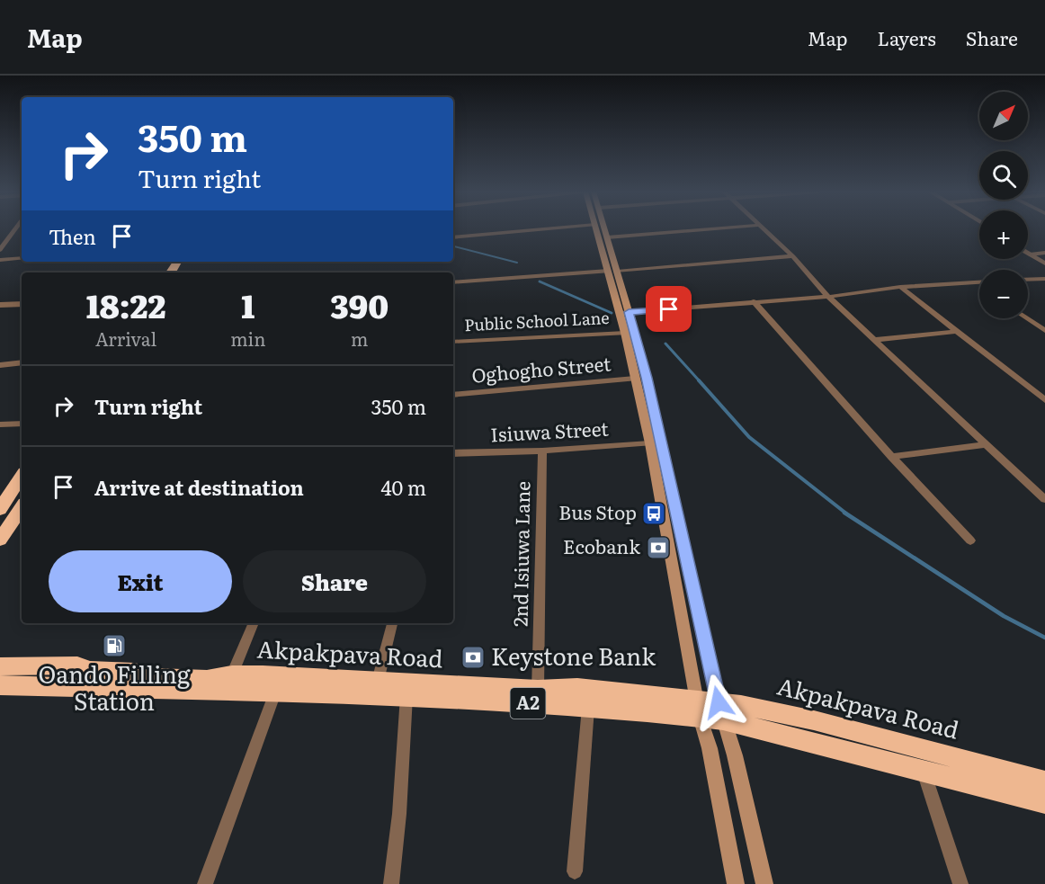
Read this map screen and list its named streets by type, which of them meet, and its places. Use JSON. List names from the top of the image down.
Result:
{
  "streets": {
    "highway": ["Akpakpava Road", "A2"],
    "street": [
      "Public School Lane",
      "Oghogho Street",
      "Isiuwa Street",
      "2nd Isiuwa Lane"
    ]
  },
  "crossings": [
    ["Isiuwa Street", "2nd Isiuwa Lane"],
    ["2nd Isiuwa Lane", "Akpakpava Road"]
  ],
  "places": {
    "bus stop": ["Bus Stop"],
    "bank": ["Ecobank", "Keystone Bank"],
    "fuel station": ["Oando Filling Station"]
  },
  "north": "top right",
  "page": {
    "header": "Map",
    "nav": ["Map", "Layers", "Share"],
    "map_buttons": ["+", "−"],
    "turn": ["350 m", "Turn right"],
    "then": "Then",
    "eta": [
      "18:22",
      "Arrival",
      "1",
      "min",
      "390",
      "m"
    ],
    "list": [
      {
        "name": "Turn right",
        "value": "350 m"
      },
      {
        "name": "Arrive at destination",
        "value": "40 m"
      }
    ],
    "buttons": ["Exit", "Share"]
  }
}
